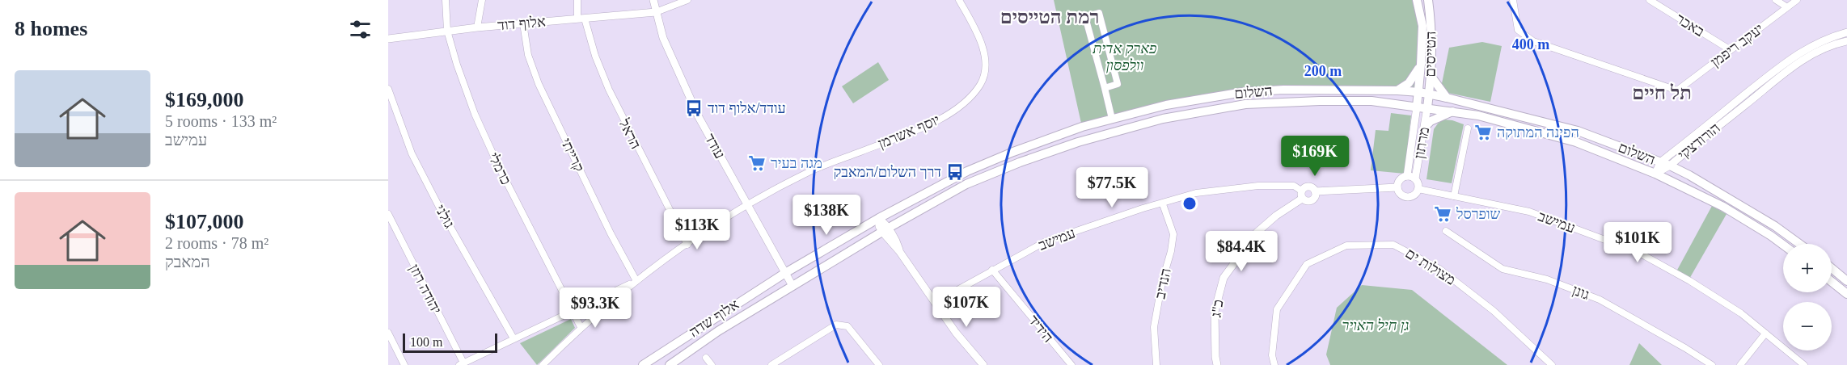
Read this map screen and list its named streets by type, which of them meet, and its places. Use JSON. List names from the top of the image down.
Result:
{
  "streets": {
    "main road": ["הטייסים", "השלום", "אלוף שדה"],
    "street": [
      "אלוף דוד",
      "באכר",
      "יעקב ריפמן",
      "יוסף אשרמן",
      "הראל",
      "הורודצקי",
      "מרתון",
      "עודד",
      "קרייתי",
      "כרמלי",
      "גולני",
      "עמישב",
      "מצולות ים",
      "הנדיב",
      "יהודה רוזן",
      "גונן",
      "כ\"ג",
      "הידיד"
    ]
  },
  "crossings": [
    ["אלוף דוד", "הראל"],
    ["אלוף דוד", "עודד"],
    ["אלוף דוד", "קרייתי"],
    ["אלוף דוד", "כרמלי"],
    ["באכר", "יעקב ריפמן"],
    ["הטייסים", "השלום"],
    ["הטייסים", "מרתון"],
    ["השלום", "הורודצקי"],
    ["השלום", "מרתון"],
    ["השלום", "עודד"],
    ["השלום", "אלוף שדה"],
    ["יוסף אשרמן", "עודד"],
    ["מרתון", "עמישב"],
    ["עודד", "אלוף שדה"],
    ["עמישב", "הנדיב"],
    ["עמישב", "כ\"ג"],
    ["עמישב", "הידיד"]
  ],
  "districts": ["רמת הטייסים", "תל חיים"],
  "parks": ["פארק אדית וולפסון", "גן חיל האויר"],
  "places": {
    "bus stop": ["עודד/אלוף דוד", "דרך השלום/המאבק"],
    "supermarket": ["הפינה המתוקה", "מגה בעיר", "שופרסל"]
  },
  "scale_bar": "100 m",
  "page": {
    "heading": "8 homes",
    "list": [
      {
        "name": "$169,000",
        "note": "5 rooms · 133 m² · עמישב"
      },
      {
        "name": "$107,000",
        "note": "2 rooms · 78 m² · המאבק"
      }
    ],
    "price": [
      "$169K",
      "$77.5K",
      "$138K",
      "$113K",
      "$101K",
      "$84.4K",
      "$107K",
      "$93.3K"
    ],
    "map_buttons": ["+", "−"],
    "scale": "100 m"
  },
  "rings": ["400 m", "200 m"]
}
